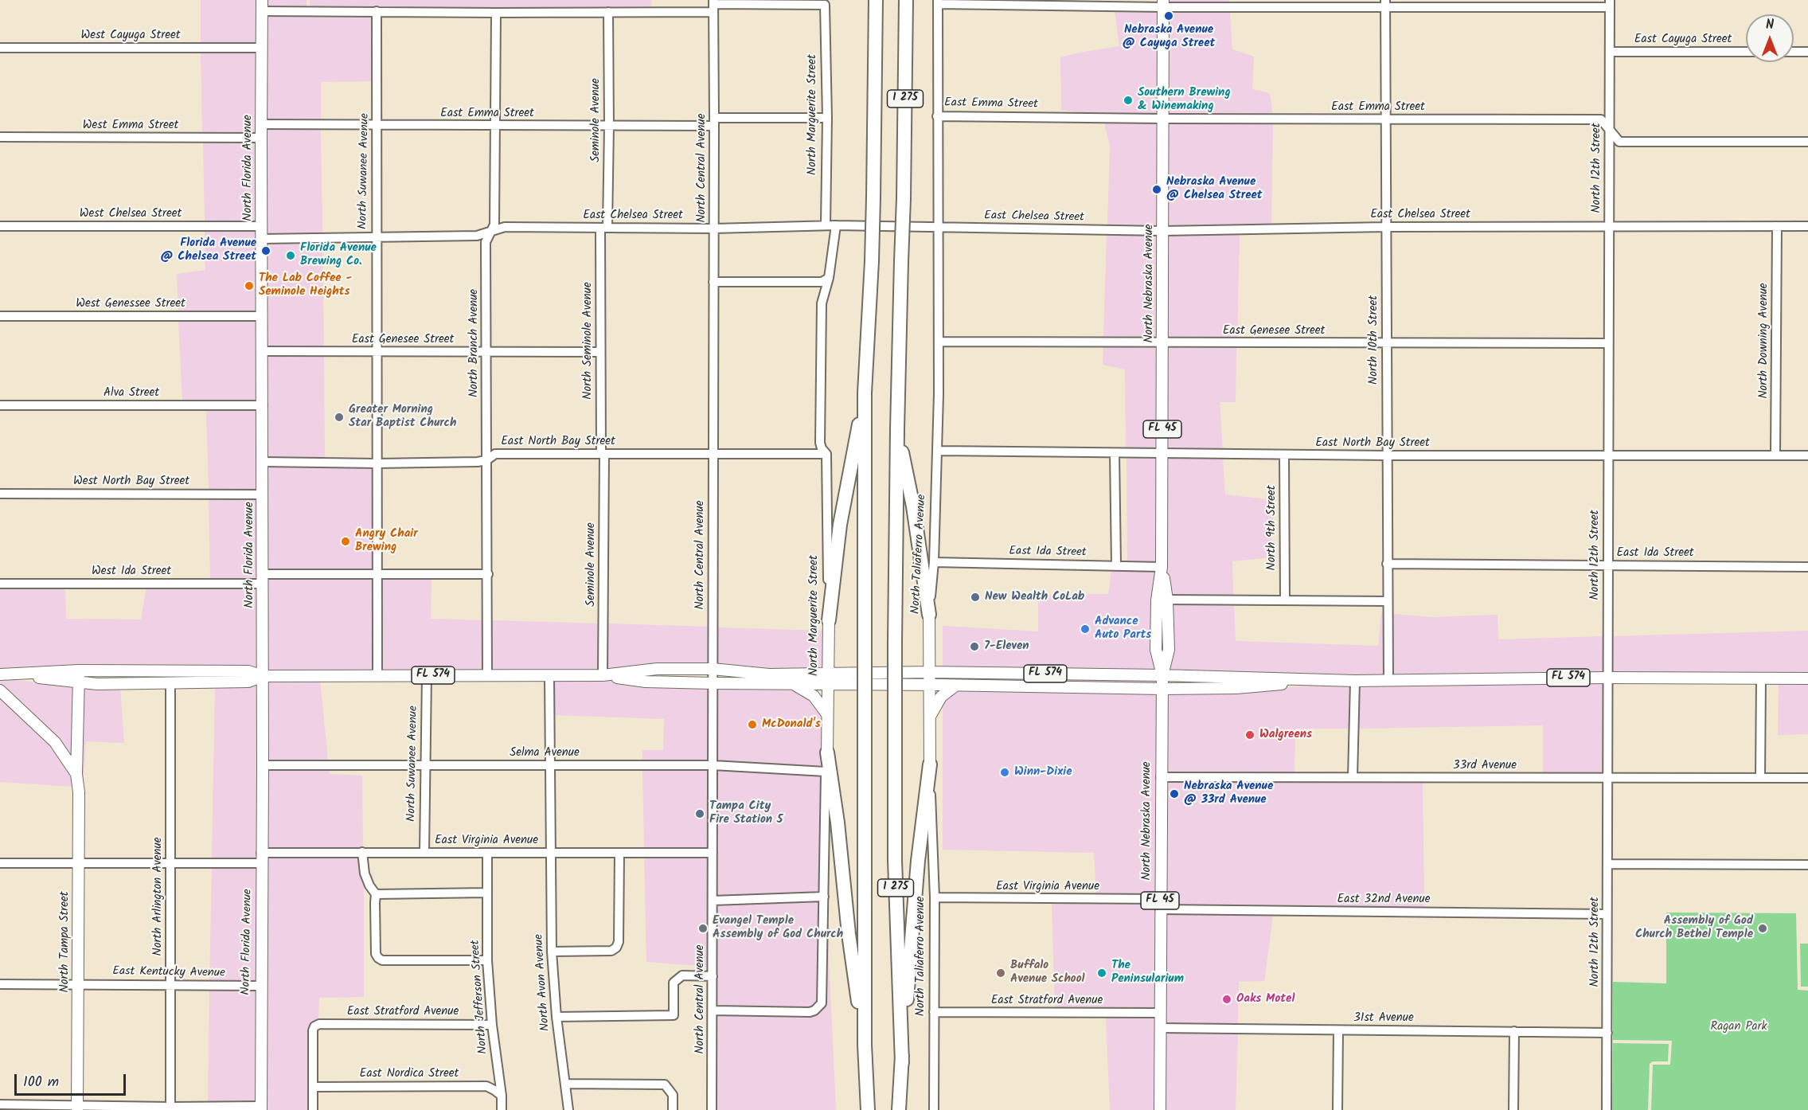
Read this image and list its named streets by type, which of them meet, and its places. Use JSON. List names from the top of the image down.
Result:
{
  "streets": {
    "highway": ["I 275"],
    "main road": [
      "North Marguerite Street",
      "North Florida Avenue",
      "North Nebraska Avenue",
      "FL 45",
      "North Taliaferro Avenue",
      "FL 574",
      "North Tampa Street"
    ],
    "street": [
      "West Cayuga Street",
      "East Cayuga Street",
      "East Emma Street",
      "Seminole Avenue",
      "West Emma Street",
      "North Central Avenue",
      "North 12th Street",
      "North Suwanee Avenue",
      "West Chelsea Street",
      "East Chelsea Street",
      "West Genessee Street",
      "East Genesee Street",
      "North 10th Street",
      "North Seminole Avenue",
      "North Downing Avenue",
      "North Branch Avenue",
      "Alva Street",
      "East North Bay Street",
      "West North Bay Street",
      "North 9th Street",
      "East Ida Street",
      "West Ida Street",
      "Selma Avenue",
      "33rd Avenue",
      "East Virginia Avenue",
      "North Arlington Avenue",
      "East 32nd Avenue",
      "East Kentucky Avenue",
      "North Avon Avenue",
      "North Jefferson Street",
      "East Stratford Avenue",
      "31st Avenue",
      "East Nordica Street"
    ]
  },
  "crossings": [
    ["West Cayuga Street", "North Florida Avenue"],
    ["East Cayuga Street", "North 12th Street"],
    ["East Emma Street", "North Marguerite Street"],
    ["East Emma Street", "Seminole Avenue"],
    ["East Emma Street", "North Florida Avenue"],
    ["East Emma Street", "North Central Avenue"],
    ["East Emma Street", "North 12th Street"],
    ["East Emma Street", "North Suwanee Avenue"],
    ["East Emma Street", "North Nebraska Avenue"],
    ["East Emma Street", "North 10th Street"],
    ["East Emma Street", "North Branch Avenue"],
    ["East Emma Street", "North Taliaferro Avenue"],
    ["North Marguerite Street", "North Central Avenue"],
    ["North Marguerite Street", "East Chelsea Street"],
    ["North Marguerite Street", "East North Bay Street"],
    ["North Marguerite Street", "FL 574"],
    ["North Marguerite Street", "Selma Avenue"],
    ["Seminole Avenue", "East Chelsea Street"],
    ["Seminole Avenue", "North Seminole Avenue"],
    ["Seminole Avenue", "East North Bay Street"],
    ["Seminole Avenue", "FL 574"],
    ["West Emma Street", "North Florida Avenue"],
    ["North Florida Avenue", "West Chelsea Street"],
    ["North Florida Avenue", "East Chelsea Street"],
    ["North Florida Avenue", "West Genessee Street"],
    ["North Florida Avenue", "East Genesee Street"],
    ["North Florida Avenue", "Alva Street"],
    ["North Florida Avenue", "East North Bay Street"],
    ["North Florida Avenue", "West North Bay Street"],
    ["North Florida Avenue", "West Ida Street"],
    ["North Florida Avenue", "FL 574"],
    ["North Florida Avenue", "Selma Avenue"],
    ["North Florida Avenue", "East Virginia Avenue"],
    ["North Florida Avenue", "East Kentucky Avenue"],
    ["North Central Avenue", "East Chelsea Street"],
    ["North Central Avenue", "East North Bay Street"],
    ["North Central Avenue", "FL 574"],
    ["North Central Avenue", "Selma Avenue"],
    ["North Central Avenue", "East Virginia Avenue"],
    ["North 12th Street", "East Chelsea Street"],
    ["North 12th Street", "East Genesee Street"],
    ["North 12th Street", "East North Bay Street"],
    ["North 12th Street", "East Ida Street"],
    ["North 12th Street", "FL 574"],
    ["North 12th Street", "33rd Avenue"],
    ["North 12th Street", "East 32nd Avenue"],
    ["North 12th Street", "31st Avenue"],
    ["North Suwanee Avenue", "East Chelsea Street"],
    ["North Suwanee Avenue", "East Genesee Street"],
    ["North Suwanee Avenue", "East North Bay Street"],
    ["North Suwanee Avenue", "FL 574"],
    ["North Suwanee Avenue", "Selma Avenue"],
    ["North Suwanee Avenue", "East Virginia Avenue"],
    ["East Chelsea Street", "North Nebraska Avenue"],
    ["East Chelsea Street", "North 10th Street"],
    ["East Chelsea Street", "North Seminole Avenue"],
    ["East Chelsea Street", "North Downing Avenue"],
    ["East Chelsea Street", "North Branch Avenue"],
    ["East Chelsea Street", "North Taliaferro Avenue"],
    ["North Nebraska Avenue", "East Genesee Street"],
    ["North Nebraska Avenue", "East North Bay Street"],
    ["North Nebraska Avenue", "East Ida Street"],
    ["North Nebraska Avenue", "FL 574"],
    ["North Nebraska Avenue", "33rd Avenue"],
    ["North Nebraska Avenue", "East Virginia Avenue"],
    ["North Nebraska Avenue", "East 32nd Avenue"],
    ["North Nebraska Avenue", "East Stratford Avenue"],
    ["North Nebraska Avenue", "31st Avenue"],
    ["East Genesee Street", "North 10th Street"],
    ["East Genesee Street", "North Seminole Avenue"],
    ["East Genesee Street", "North Branch Avenue"],
    ["East Genesee Street", "North Taliaferro Avenue"],
    ["North 10th Street", "East North Bay Street"],
    ["North 10th Street", "East Ida Street"],
    ["North 10th Street", "FL 574"],
    ["North Seminole Avenue", "East North Bay Street"],
    ["North Downing Avenue", "East North Bay Street"],
    ["North Branch Avenue", "East North Bay Street"],
    ["North Branch Avenue", "FL 574"],
    ["East North Bay Street", "North 9th Street"],
    ["East North Bay Street", "North Taliaferro Avenue"],
    ["East Ida Street", "North Taliaferro Avenue"],
    ["North Taliaferro Avenue", "FL 574"],
    ["North Taliaferro Avenue", "East Virginia Avenue"],
    ["North Taliaferro Avenue", "East Stratford Avenue"],
    ["FL 574", "North Arlington Avenue"],
    ["FL 574", "North Tampa Street"],
    ["FL 574", "North Avon Avenue"],
    ["Selma Avenue", "North Avon Avenue"],
    ["East Virginia Avenue", "North Arlington Avenue"],
    ["East Virginia Avenue", "East 32nd Avenue"],
    ["East Virginia Avenue", "North Tampa Street"],
    ["East Virginia Avenue", "North Avon Avenue"],
    ["East Virginia Avenue", "North Jefferson Street"],
    ["North Arlington Avenue", "East Kentucky Avenue"],
    ["North Tampa Street", "East Kentucky Avenue"],
    ["North Jefferson Street", "East Stratford Avenue"],
    ["North Jefferson Street", "East Nordica Street"],
    ["East Stratford Avenue", "East Nordica Street"]
  ],
  "parks": ["Ragan Park"],
  "places": [
    "Nebraska Avenue @ Cayuga Street",
    "Southern Brewing & Winemaking",
    "Nebraska Avenue @ Chelsea Street",
    "Florida Avenue @ Chelsea Street",
    "Florida Avenue Brewing Co.",
    "The Lab Coffee - Seminole Heights",
    "Greater Morning Star Baptist Church",
    "Angry Chair Brewing",
    "New Wealth CoLab",
    "Advance Auto Parts",
    "7-Eleven",
    "McDonald's",
    "Walgreens",
    "Winn-Dixie",
    "Nebraska Avenue @ 33rd Avenue",
    "Tampa City Fire Station 5",
    "Evangel Temple Assembly of God Church",
    "Assembly of God Church Bethel Temple",
    "Buffalo Avenue School",
    "The Peninsularium",
    "Oaks Motel"
  ],
  "scale_bar": "100 m",
  "north": "top"
}
